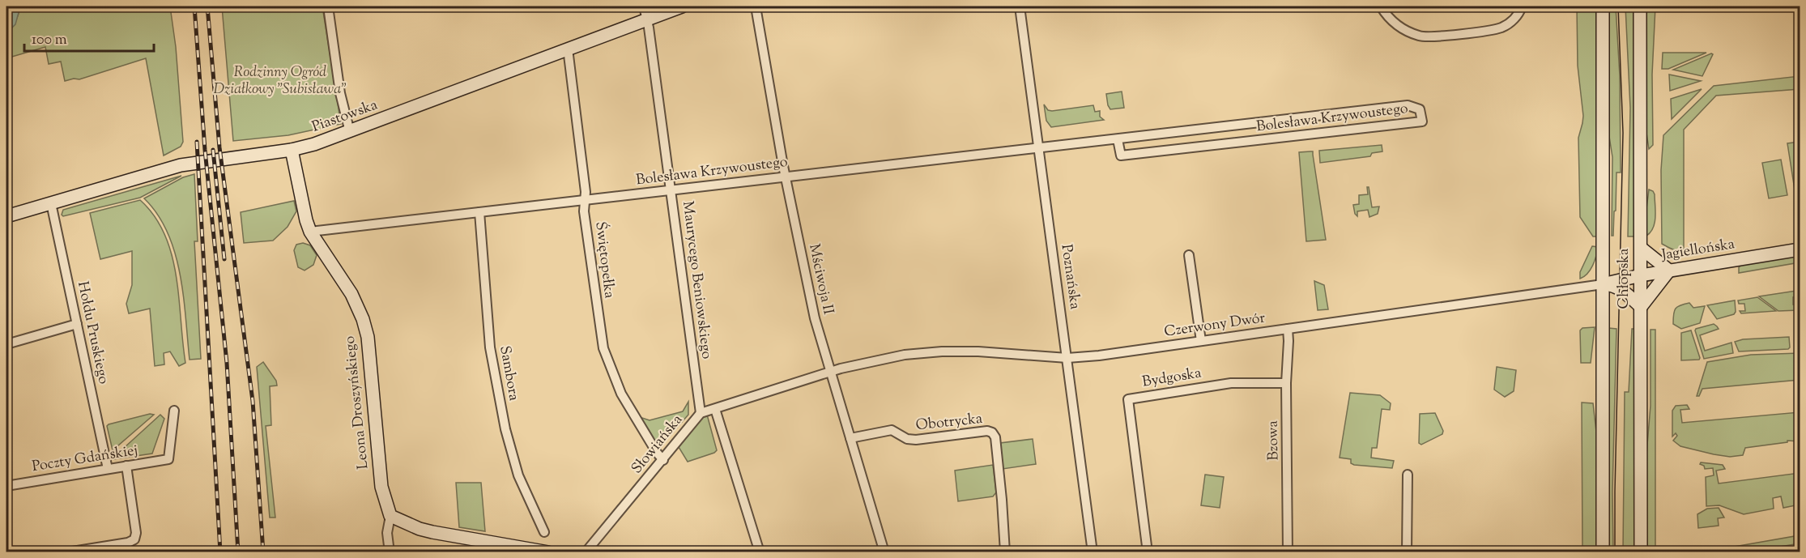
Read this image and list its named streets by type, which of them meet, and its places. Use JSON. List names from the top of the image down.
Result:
{
  "streets": {
    "street": [
      "Piastowska",
      "Bolesława Krzywoustego",
      "Jagiellońska",
      "Świętopełka",
      "Poznańska",
      "Chłopska",
      "Mściwoja II",
      "Maurycego Beniowskiego",
      "Czerwony Dwór",
      "Hołdu Pruskiego",
      "Sambora",
      "Bydgoska",
      "Leona Droszyńskiego",
      "Obotrycka",
      "Bzowa",
      "Słowiańska",
      "Poczty Gdańskiej"
    ]
  },
  "crossings": [
    ["Piastowska", "Świętopełka"],
    ["Piastowska", "Maurycego Beniowskiego"],
    ["Piastowska", "Hołdu Pruskiego"],
    ["Piastowska", "Leona Droszyńskiego"],
    ["Bolesława Krzywoustego", "Świętopełka"],
    ["Bolesława Krzywoustego", "Poznańska"],
    ["Bolesława Krzywoustego", "Mściwoja II"],
    ["Bolesława Krzywoustego", "Maurycego Beniowskiego"],
    ["Bolesława Krzywoustego", "Sambora"],
    ["Bolesława Krzywoustego", "Leona Droszyńskiego"],
    ["Jagiellońska", "Chłopska"],
    ["Jagiellońska", "Czerwony Dwór"],
    ["Świętopełka", "Słowiańska"],
    ["Poznańska", "Czerwony Dwór"],
    ["Chłopska", "Czerwony Dwór"],
    ["Mściwoja II", "Czerwony Dwór"],
    ["Mściwoja II", "Obotrycka"],
    ["Mściwoja II", "Słowiańska"],
    ["Maurycego Beniowskiego", "Słowiańska"],
    ["Czerwony Dwór", "Bzowa"],
    ["Czerwony Dwór", "Słowiańska"],
    ["Hołdu Pruskiego", "Poczty Gdańskiej"],
    ["Bydgoska", "Bzowa"]
  ],
  "parks": ["Rodzinny Ogród Działkowy \"Subisława\""],
  "scale_bar": "100 m"
}
